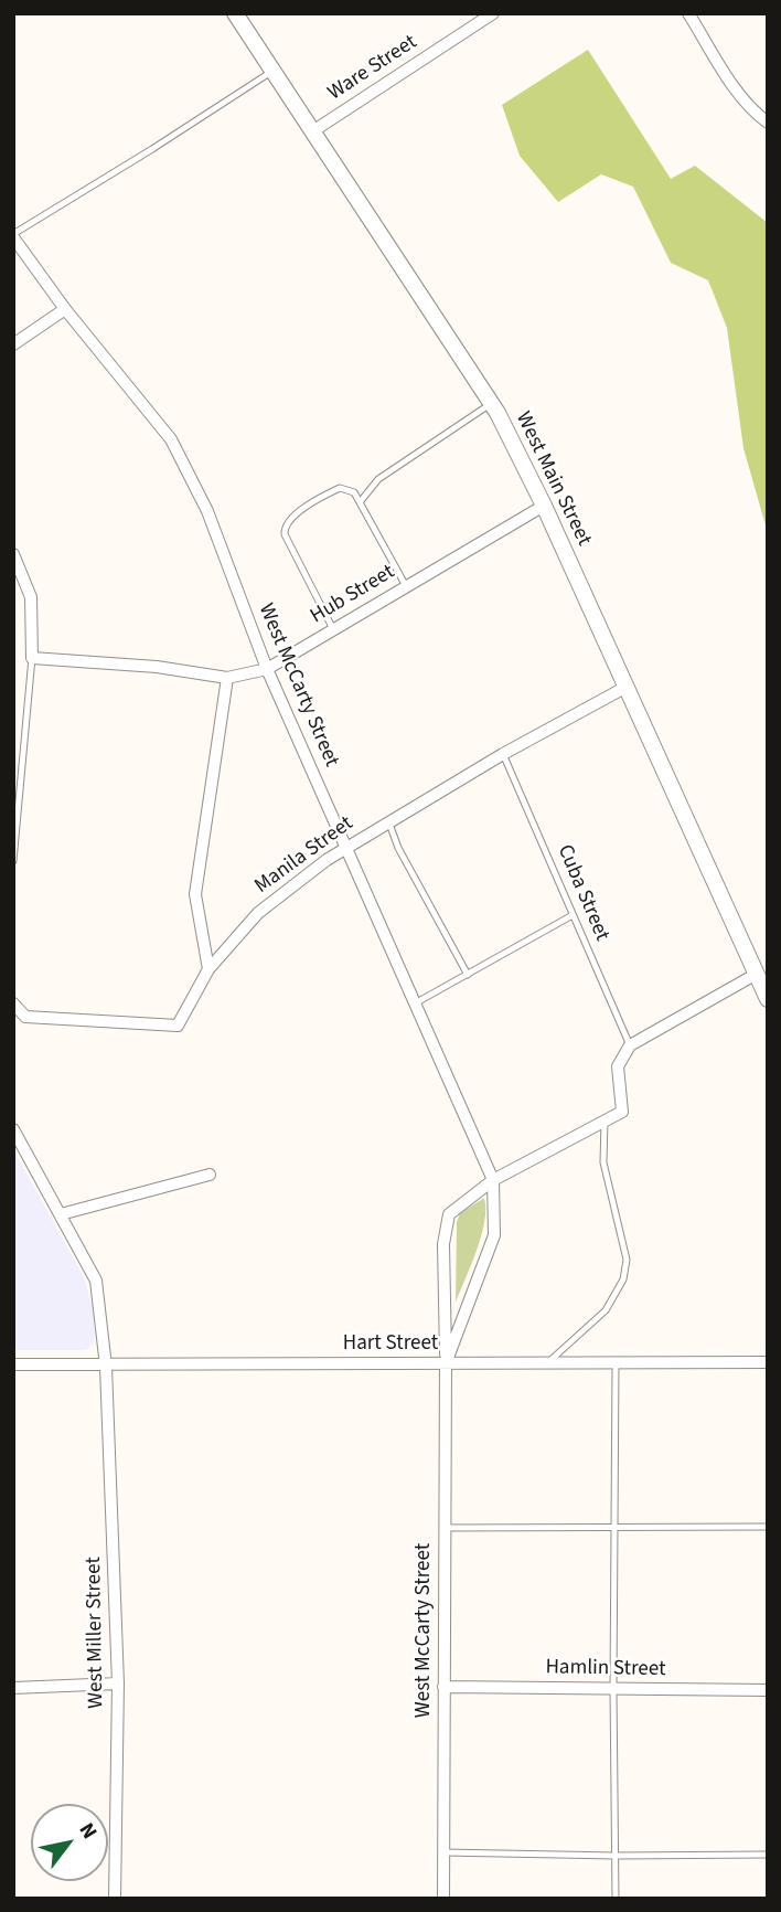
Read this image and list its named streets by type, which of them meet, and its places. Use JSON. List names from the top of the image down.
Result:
{
  "streets": {
    "main road": ["West Main Street"],
    "street": [
      "Ware Street",
      "Hub Street",
      "West McCarty Street",
      "Manila Street",
      "Hart Street",
      "West Miller Street",
      "Hamlin Street"
    ],
    "lane": ["Cuba Street"]
  },
  "crossings": [
    ["Ware Street", "West Main Street"],
    ["West Main Street", "Hub Street"],
    ["West Main Street", "Manila Street"],
    ["Hub Street", "West McCarty Street"],
    ["West McCarty Street", "Manila Street"],
    ["West McCarty Street", "Hart Street"],
    ["West McCarty Street", "Hamlin Street"],
    ["Manila Street", "Cuba Street"],
    ["Hart Street", "West Miller Street"]
  ],
  "north": "top right"
}
